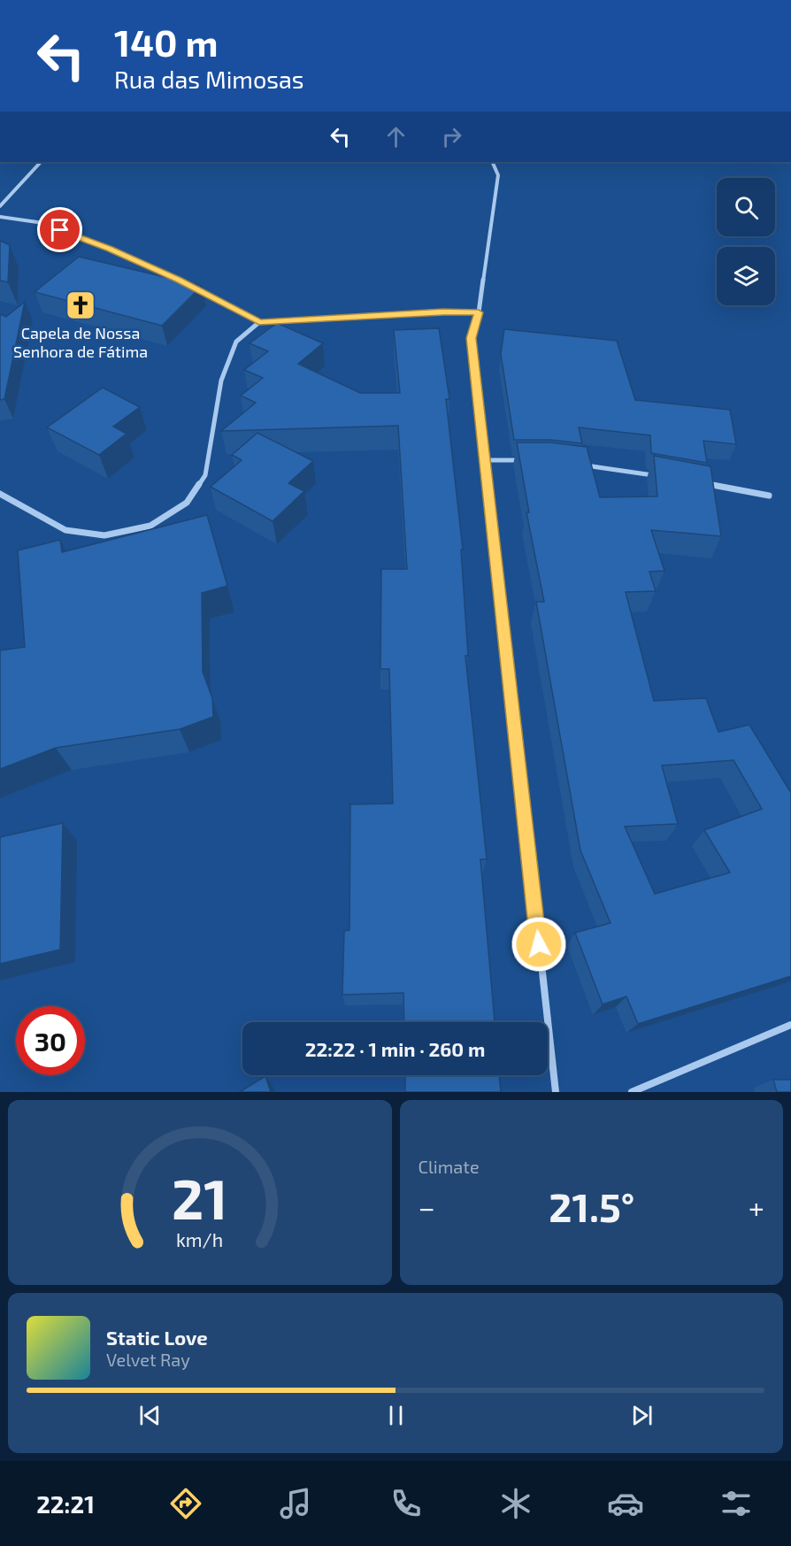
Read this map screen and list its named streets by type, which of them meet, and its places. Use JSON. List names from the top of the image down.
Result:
{
  "places": {
    "church": ["Capela de Nossa Senhora de Fátima"]
  },
  "page": {
    "turn": ["140 m", "Rua das Mimosas"],
    "limit": "30",
    "trip": "22:22 · 1 min · 260 m",
    "tile": "Climate",
    "heat": ["−", "21.5°", "+"],
    "song": ["Static Love", "Velvet Ray"],
    "tabs": "22:21",
    "gauge": ["21", "km/h"]
  }
}
